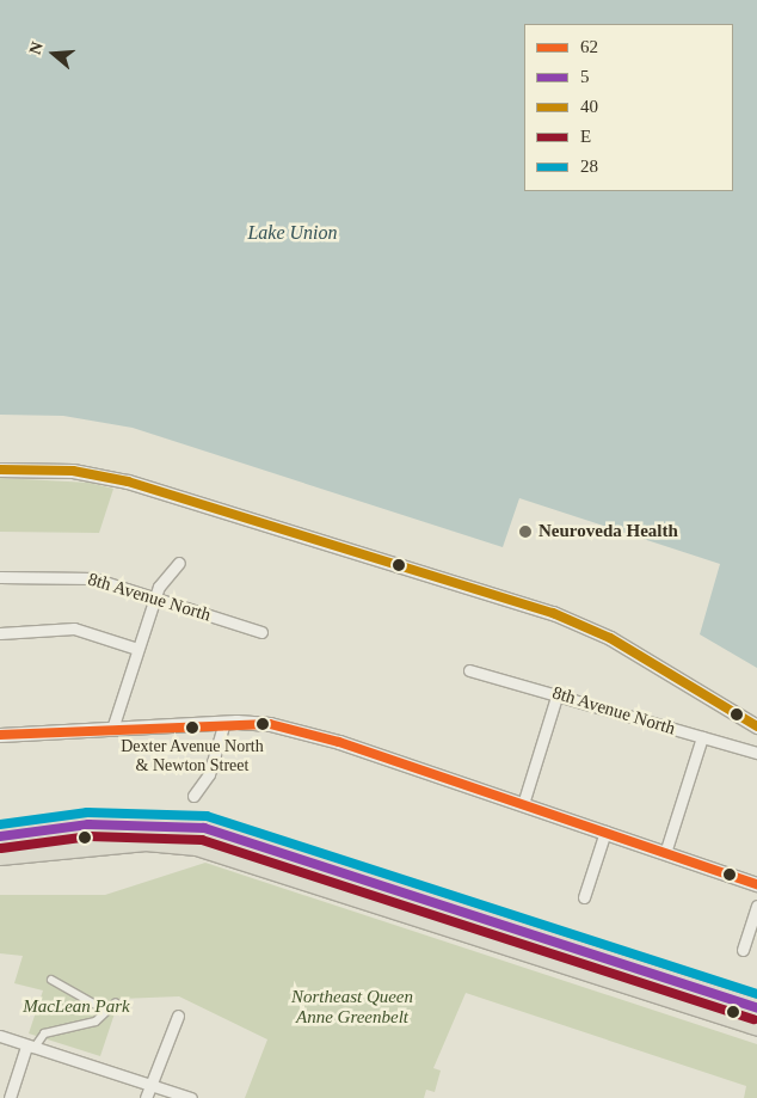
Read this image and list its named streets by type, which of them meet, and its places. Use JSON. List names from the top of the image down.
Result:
{
  "streets": {
    "street": ["8th Avenue North"]
  },
  "water": ["Lake Union"],
  "parks": ["Northeast Queen Anne Greenbelt", "MacLean Park"],
  "places": ["Neuroveda Health", "Dexter Avenue North & Newton Street"],
  "lines": [
    "transit line 40",
    "transit line 62",
    "transit line 28",
    "transit line 5",
    "transit line E"
  ],
  "legend": [
    "62",
    "5",
    "40",
    "E",
    "28"
  ],
  "north": "left"
}
